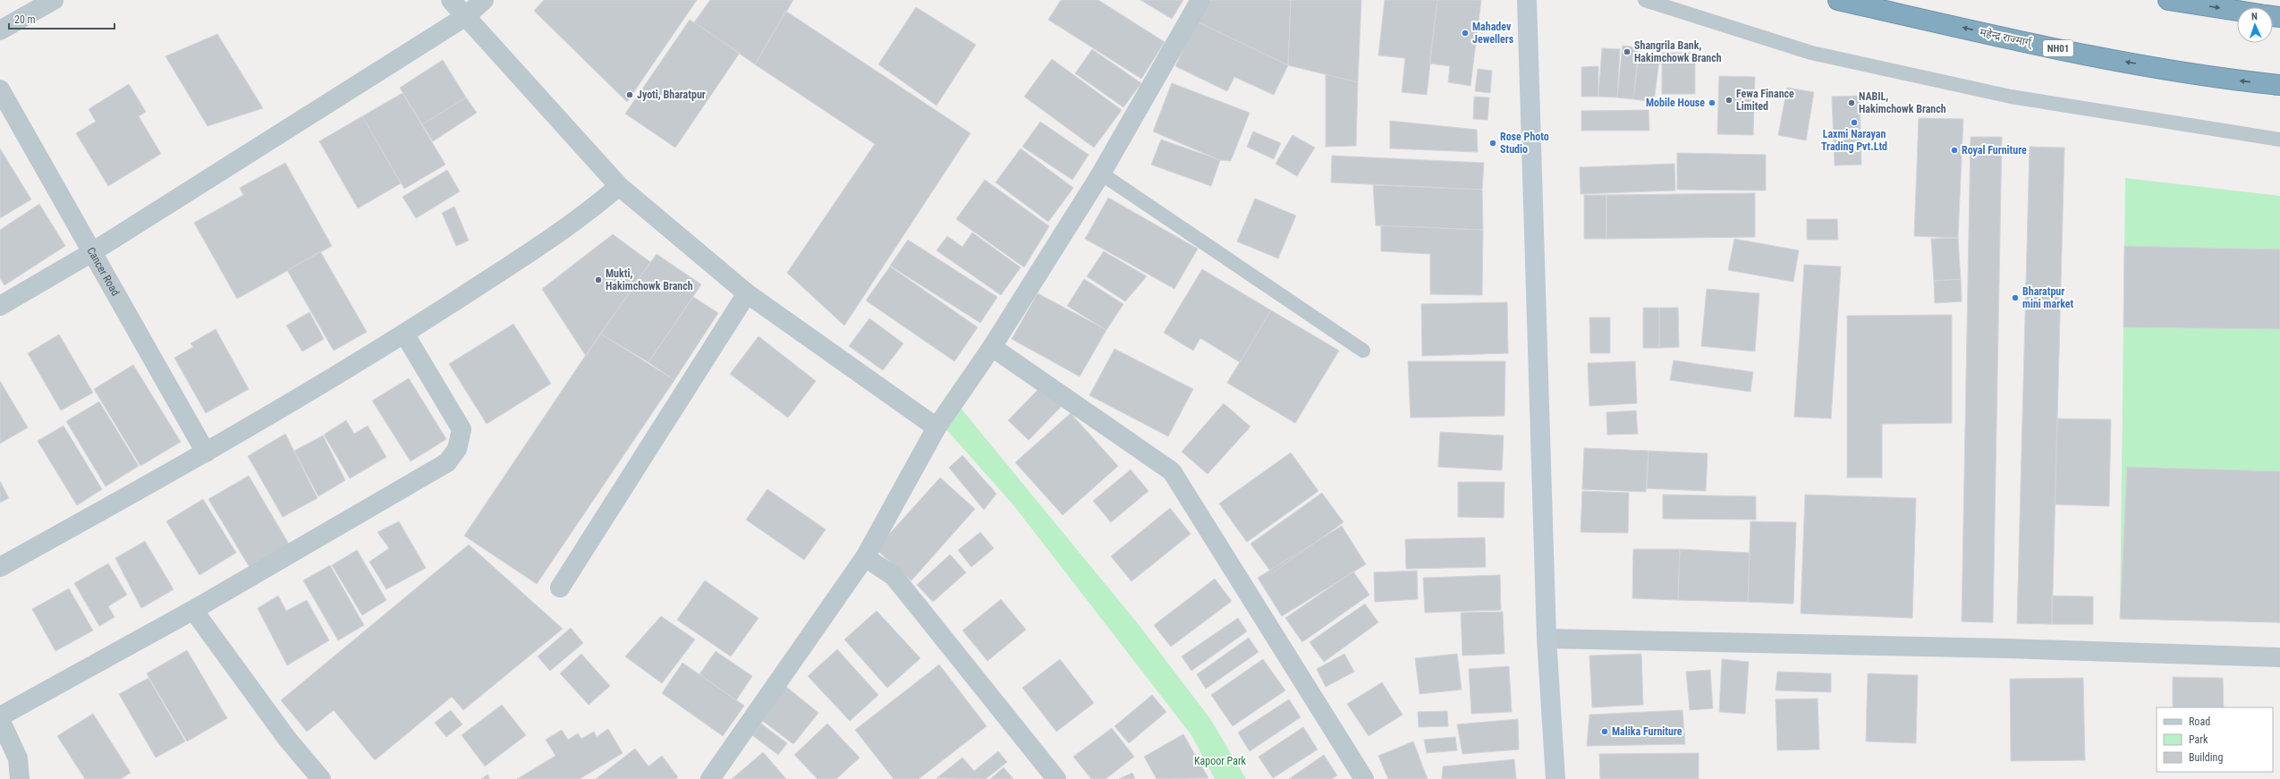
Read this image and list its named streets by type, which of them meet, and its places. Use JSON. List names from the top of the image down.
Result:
{
  "streets": {
    "highway": ["महेन्द्र राज्मार्ग्", "NH01"],
    "street": ["Cancer Road"]
  },
  "one_way": ["महेन्द्र राज्मार्ग्"],
  "parks": ["Kapoor Park"],
  "places": [
    "Mahadev Jewellers",
    "Shangrila Bank, Hakimchowk Branch",
    "Jyoti, Bharatpur",
    "Fewa Finance Limited",
    "Mobile House",
    "NABIL, Hakimchowk Branch",
    "Laxmi Narayan Trading Pvt.Ltd",
    "Rose Photo Studio",
    "Royal Furniture",
    "Mukti, Hakimchowk Branch",
    "Bharatpur mini market",
    "Malika Furniture"
  ],
  "legend": ["Road", "Park", "Building"],
  "scale_bar": "20 m",
  "north": "top"
}
